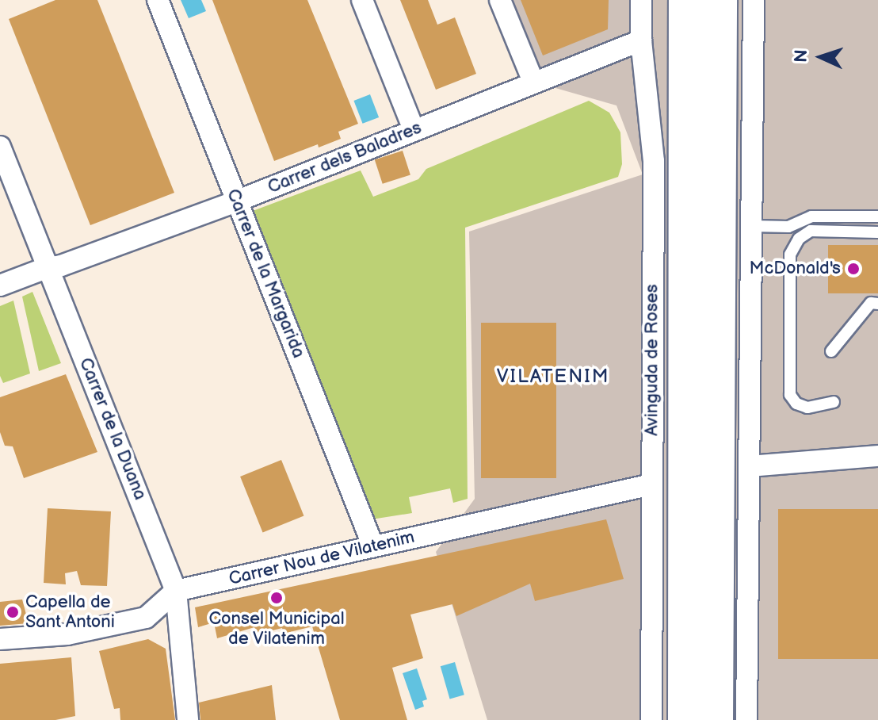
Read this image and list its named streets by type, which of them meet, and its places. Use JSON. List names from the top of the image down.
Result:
{
  "streets": {
    "street": [
      "Carrer dels Baladres",
      "Carrer de la Margarida",
      "Avinguda de Roses",
      "Carrer de la Duana",
      "Carrer Nou de Vilatenim"
    ]
  },
  "crossings": [
    ["Carrer dels Baladres", "Carrer de la Margarida"],
    ["Carrer dels Baladres", "Avinguda de Roses"],
    ["Carrer dels Baladres", "Carrer de la Duana"],
    ["Carrer de la Margarida", "Carrer Nou de Vilatenim"],
    ["Avinguda de Roses", "Carrer Nou de Vilatenim"],
    ["Carrer de la Duana", "Carrer Nou de Vilatenim"]
  ],
  "districts": ["VILATENIM"],
  "places": ["McDonald's", "Consel Municipal de Vilatenim", "Capella de Sant Antoni"],
  "north": "left"
}
